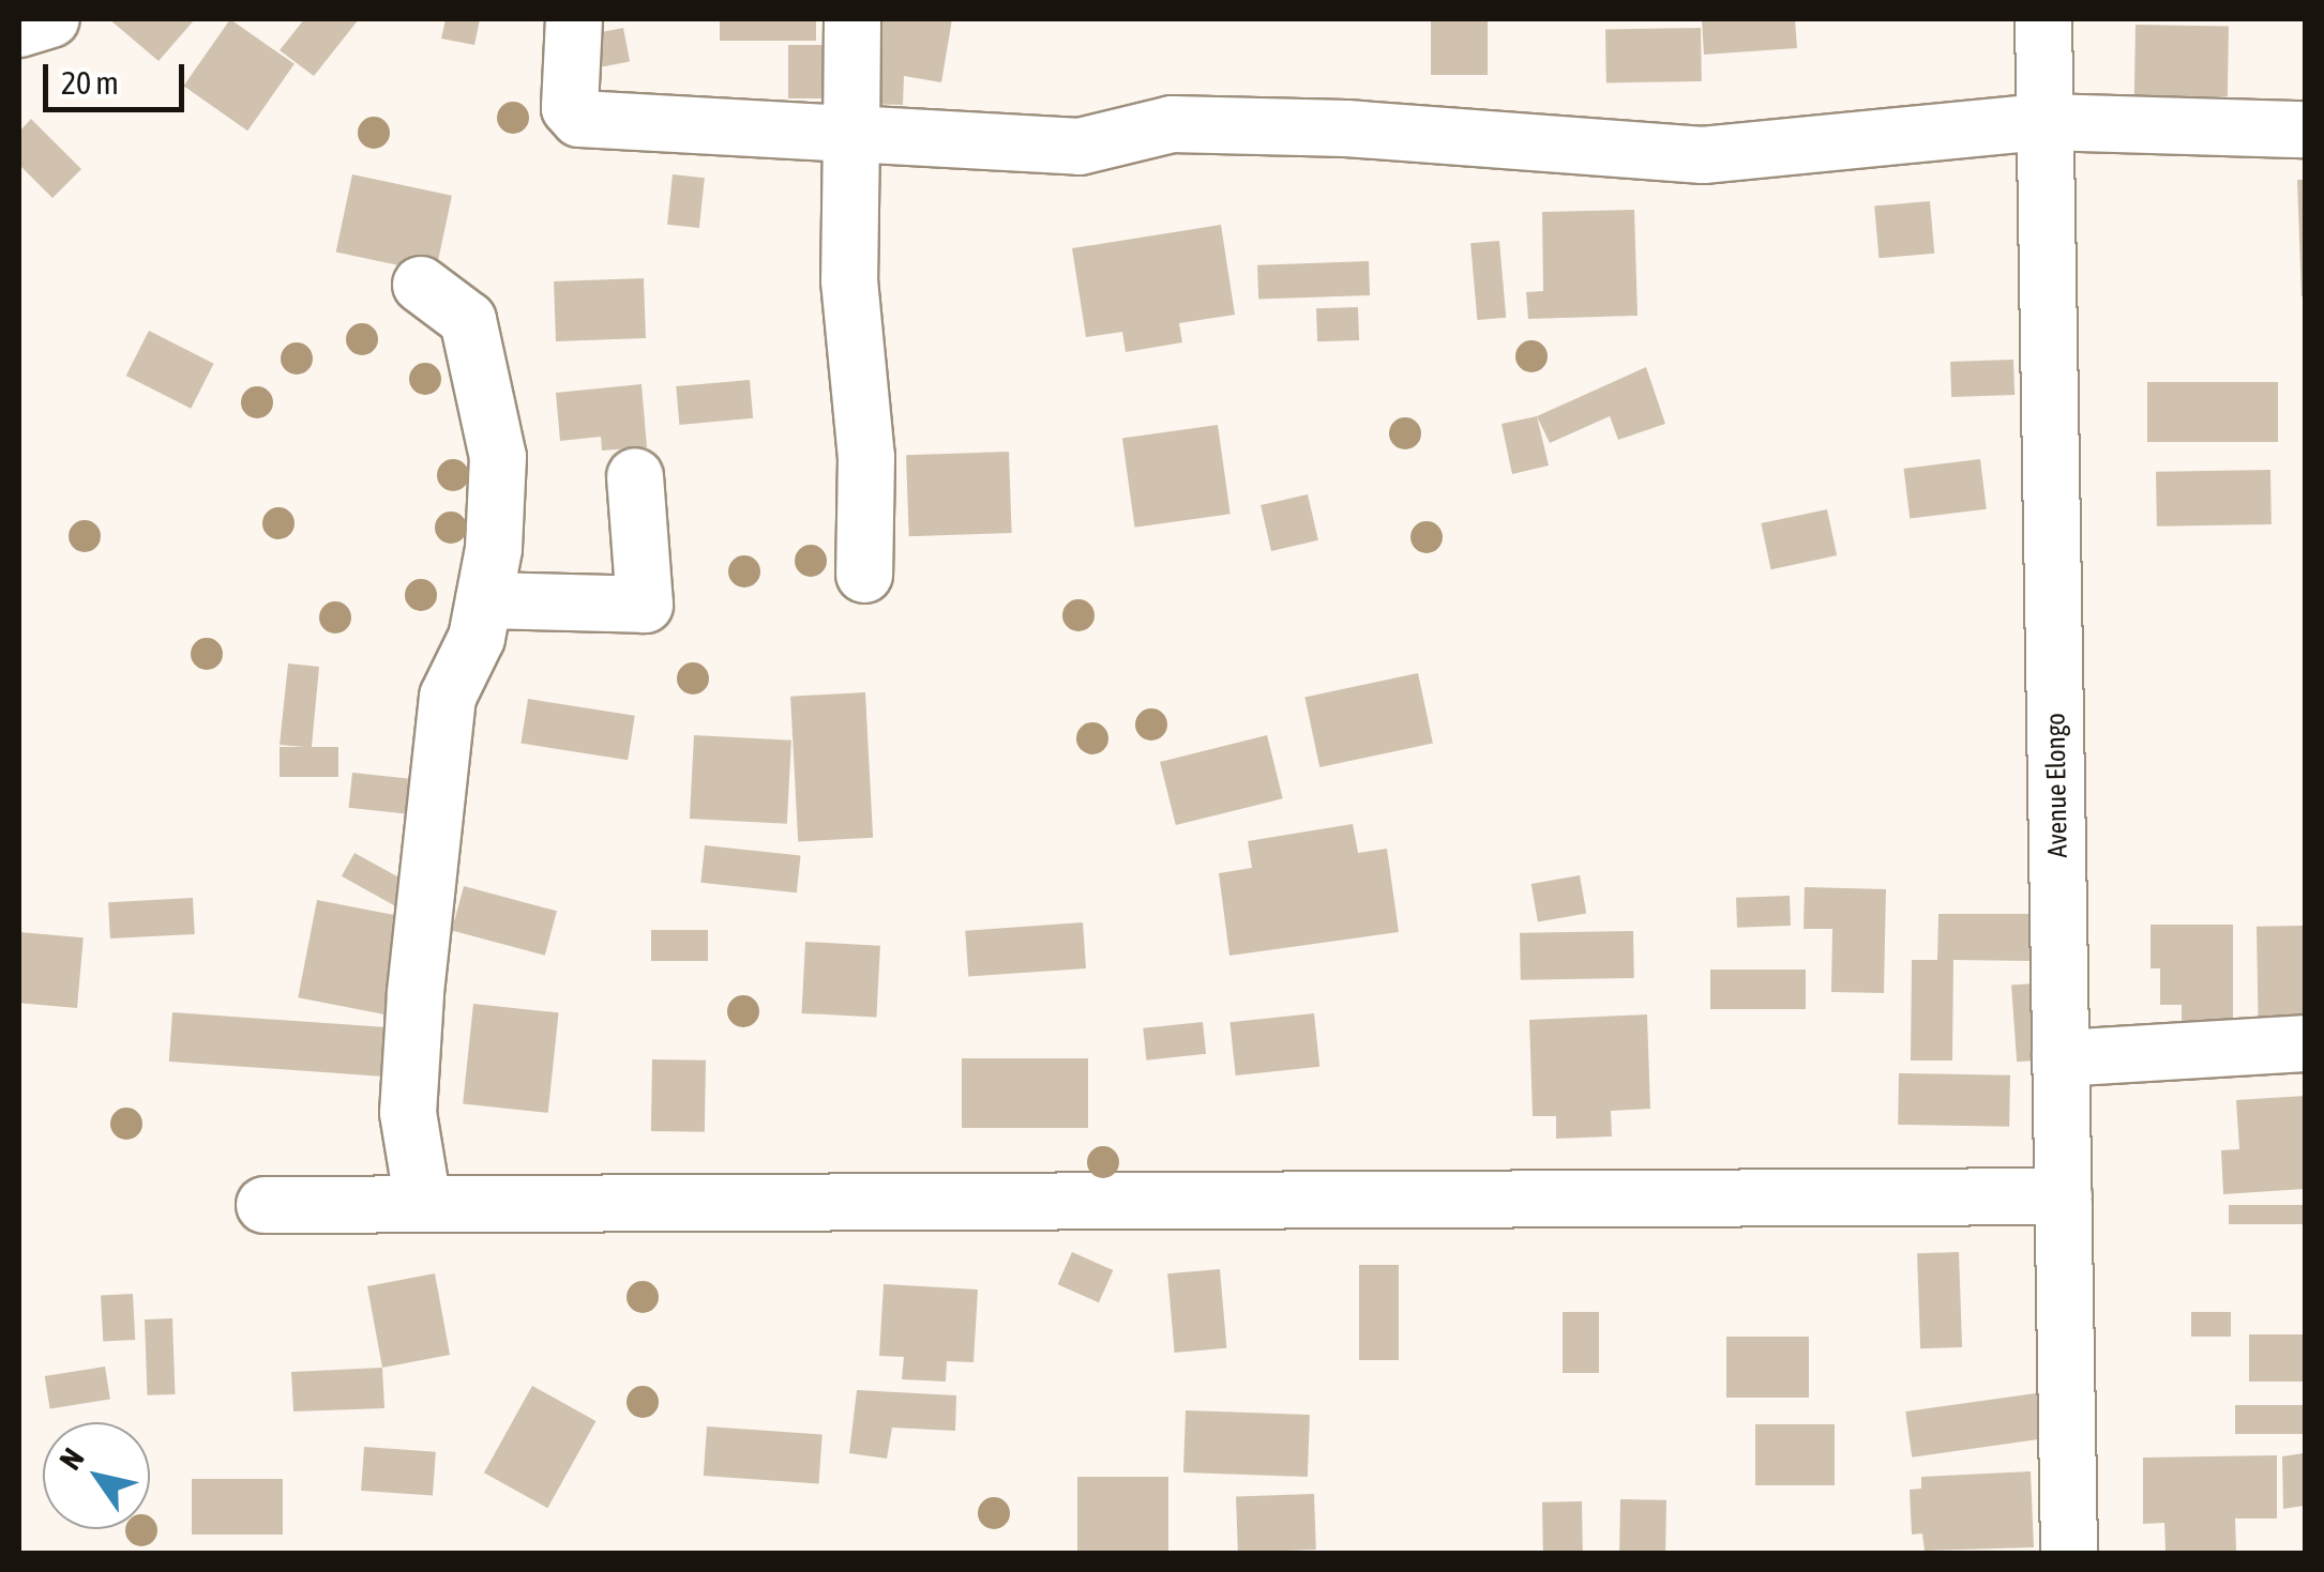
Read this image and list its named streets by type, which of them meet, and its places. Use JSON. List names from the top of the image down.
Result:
{
  "streets": {
    "street": ["Avenue Elongo"]
  },
  "scale_bar": "20 m",
  "north": "top left"
}
